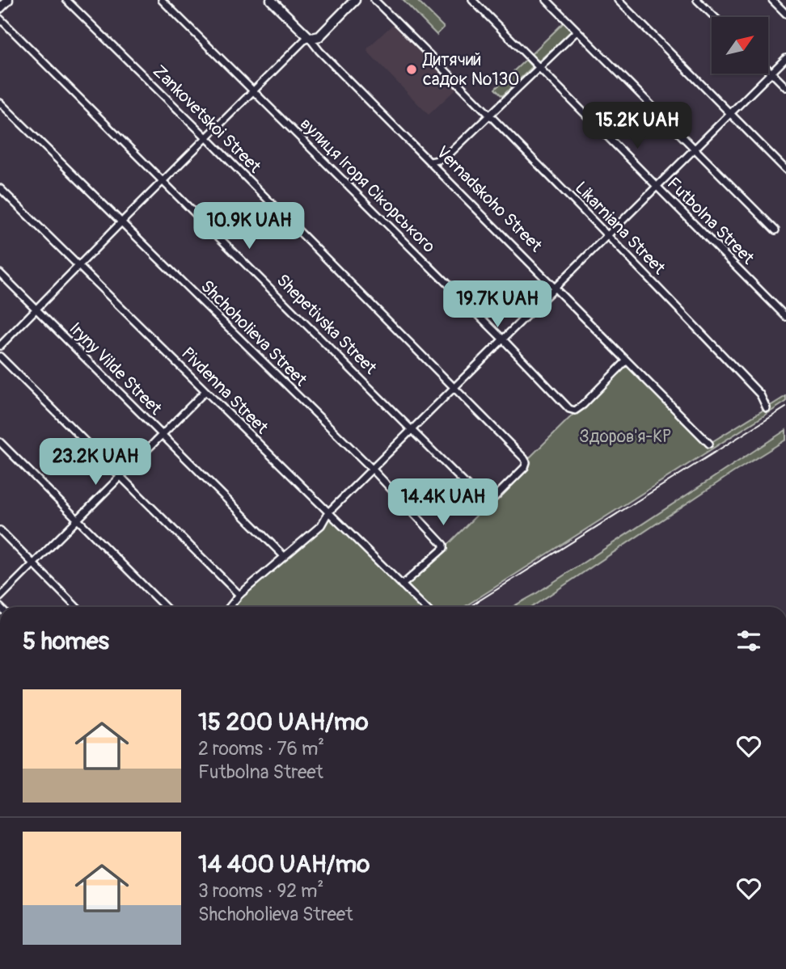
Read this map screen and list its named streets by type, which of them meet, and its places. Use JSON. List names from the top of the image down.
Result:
{
  "streets": {
    "street": [
      "Zankovetskoi Street",
      "вулиця Ігоря Сікорського",
      "Vernadskoho Street",
      "Futbolna Street",
      "Likarniana Street",
      "Shepetivska Street",
      "Shchoholieva Street",
      "Iryny Vilde Street",
      "Pivdenna Street"
    ]
  },
  "crossings": [
    ["Zankovetskoi Street", "Shepetivska Street"],
    ["вулиця Ігоря Сікорського", "Vernadskoho Street"],
    ["Shchoholieva Street", "Pivdenna Street"]
  ],
  "parks": ["Здоров'я-КР"],
  "places": ["Дитячий садок №130"],
  "north": "top right",
  "page": {
    "price": [
      "15.2K UAH",
      "10.9K UAH",
      "19.7K UAH",
      "23.2K UAH",
      "14.4K UAH"
    ],
    "heading": "5 homes",
    "list": [
      {
        "name": "15 200 UAH/mo",
        "note": "2 rooms · 76 m² · Futbolna Street"
      },
      {
        "name": "14 400 UAH/mo",
        "note": "3 rooms · 92 m² · Shchoholieva Street"
      }
    ]
  }
}
